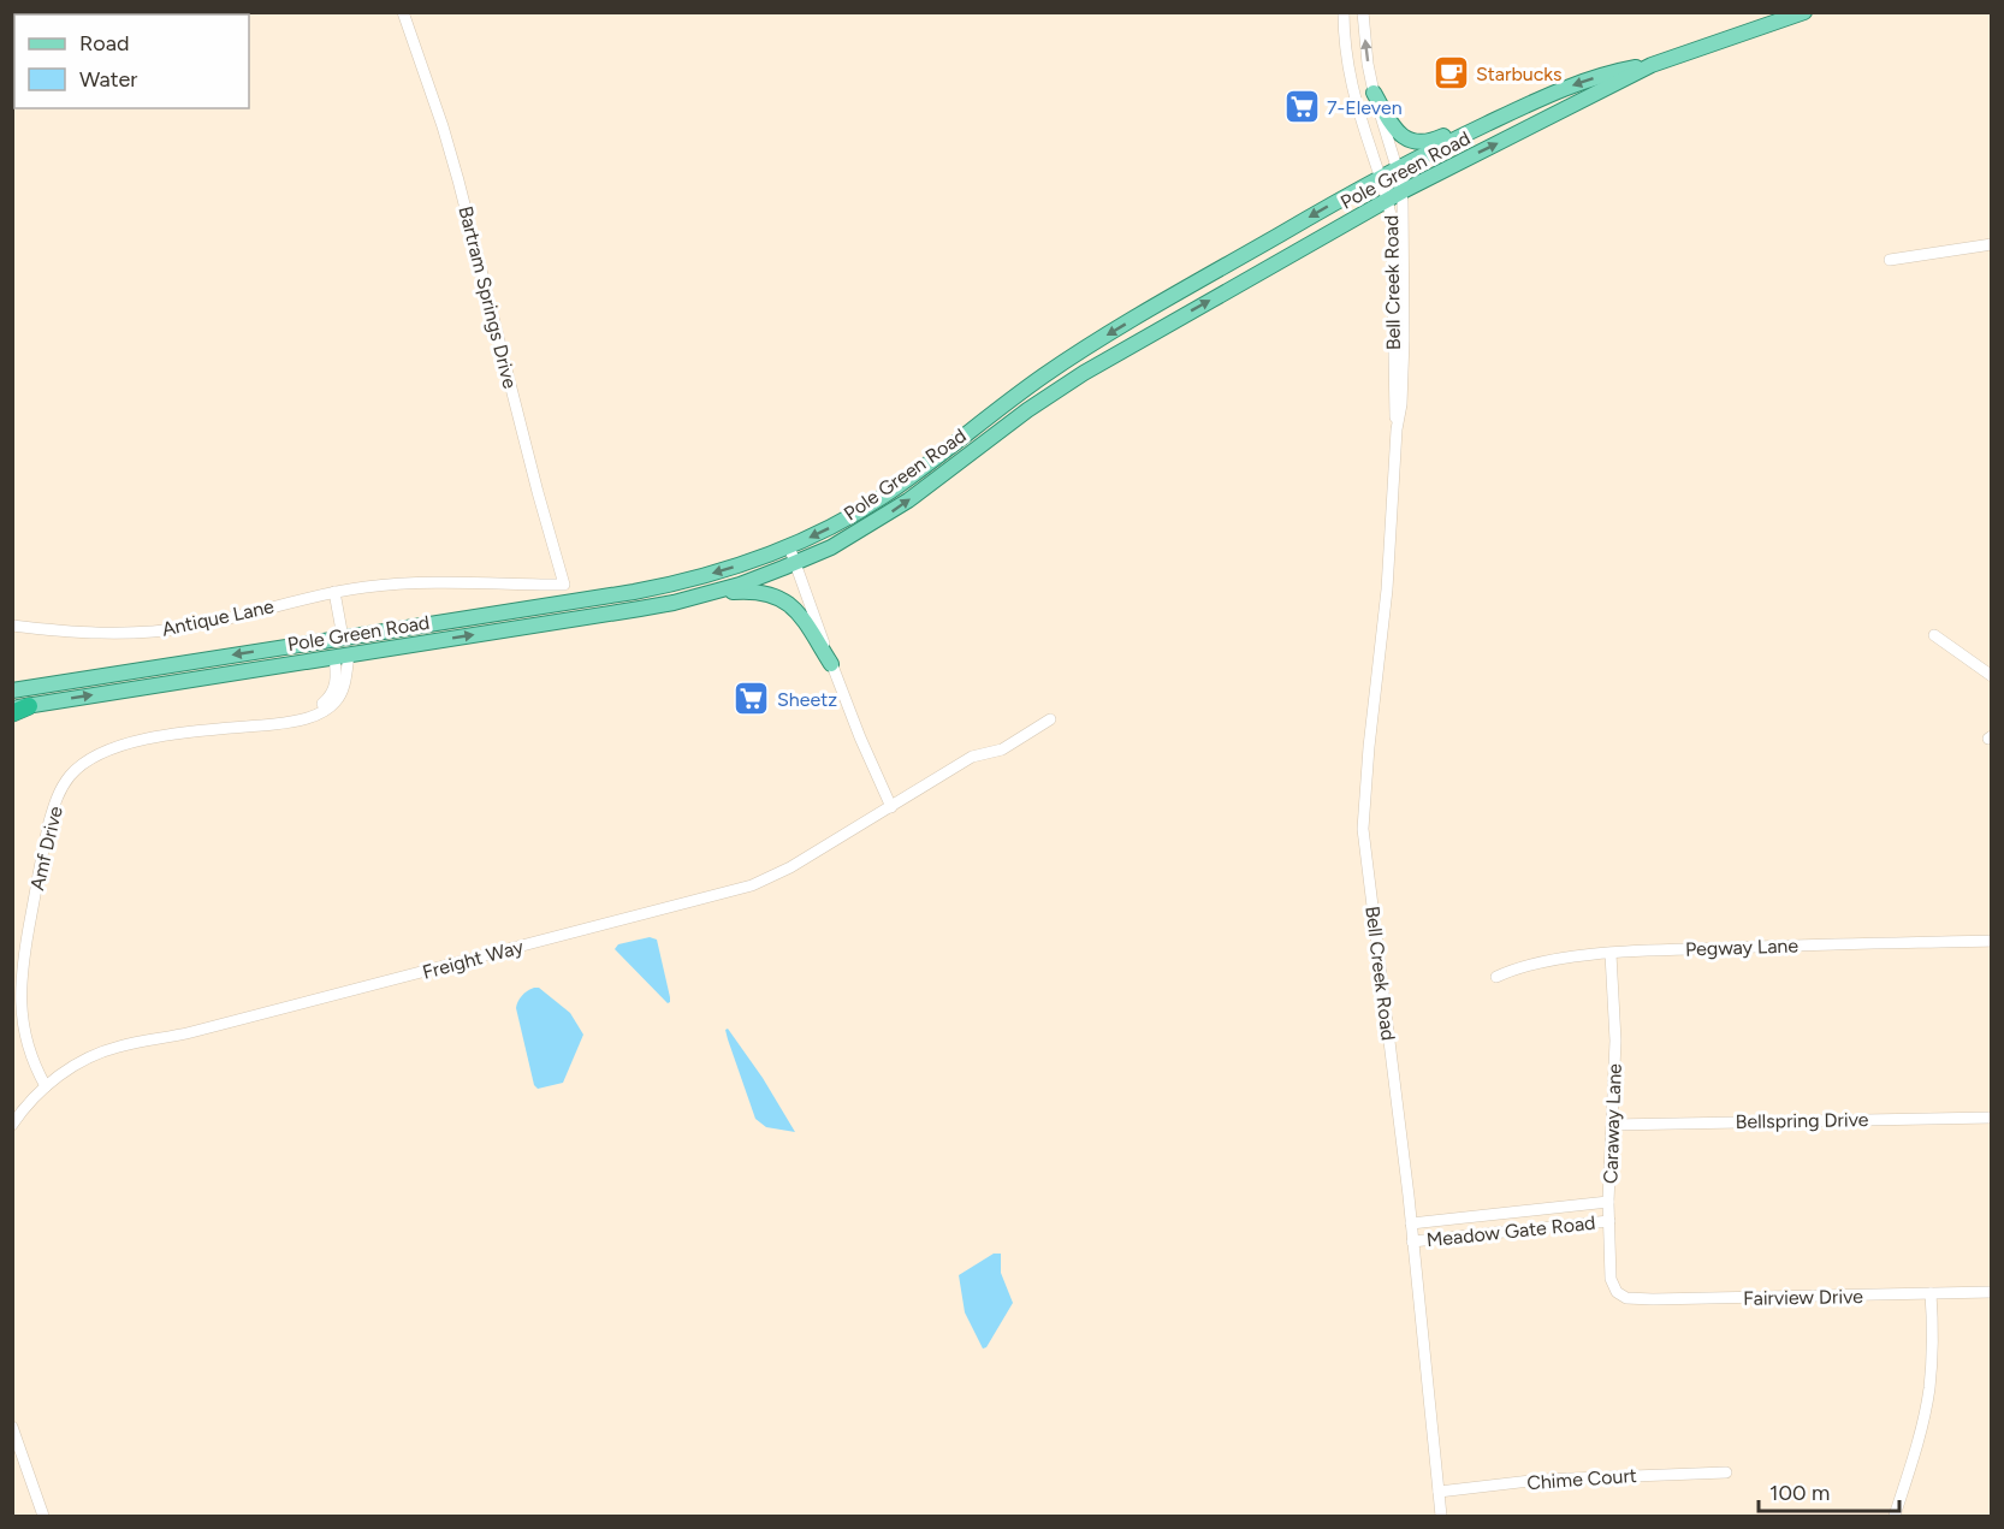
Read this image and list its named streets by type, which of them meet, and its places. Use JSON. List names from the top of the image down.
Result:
{
  "streets": {
    "main road": ["Pole Green Road"],
    "street": [
      "Bell Creek Road",
      "Bartram Springs Drive",
      "Antique Lane",
      "Amf Drive",
      "Pegway Lane",
      "Freight Way",
      "Bellspring Drive",
      "Caraway Lane",
      "Meadow Gate Road",
      "Fairview Drive",
      "Chime Court"
    ]
  },
  "crossings": [
    ["Pole Green Road", "Bell Creek Road"],
    ["Pole Green Road", "Amf Drive"],
    ["Bell Creek Road", "Meadow Gate Road"],
    ["Bell Creek Road", "Chime Court"],
    ["Bartram Springs Drive", "Antique Lane"],
    ["Amf Drive", "Freight Way"],
    ["Pegway Lane", "Caraway Lane"],
    ["Bellspring Drive", "Caraway Lane"],
    ["Caraway Lane", "Meadow Gate Road"],
    ["Caraway Lane", "Fairview Drive"]
  ],
  "places": {
    "cafe": ["Starbucks"],
    "supermarket": ["7-Eleven", "Sheetz"]
  },
  "legend": ["Road", "Water"],
  "scale_bar": "100 m"
}
